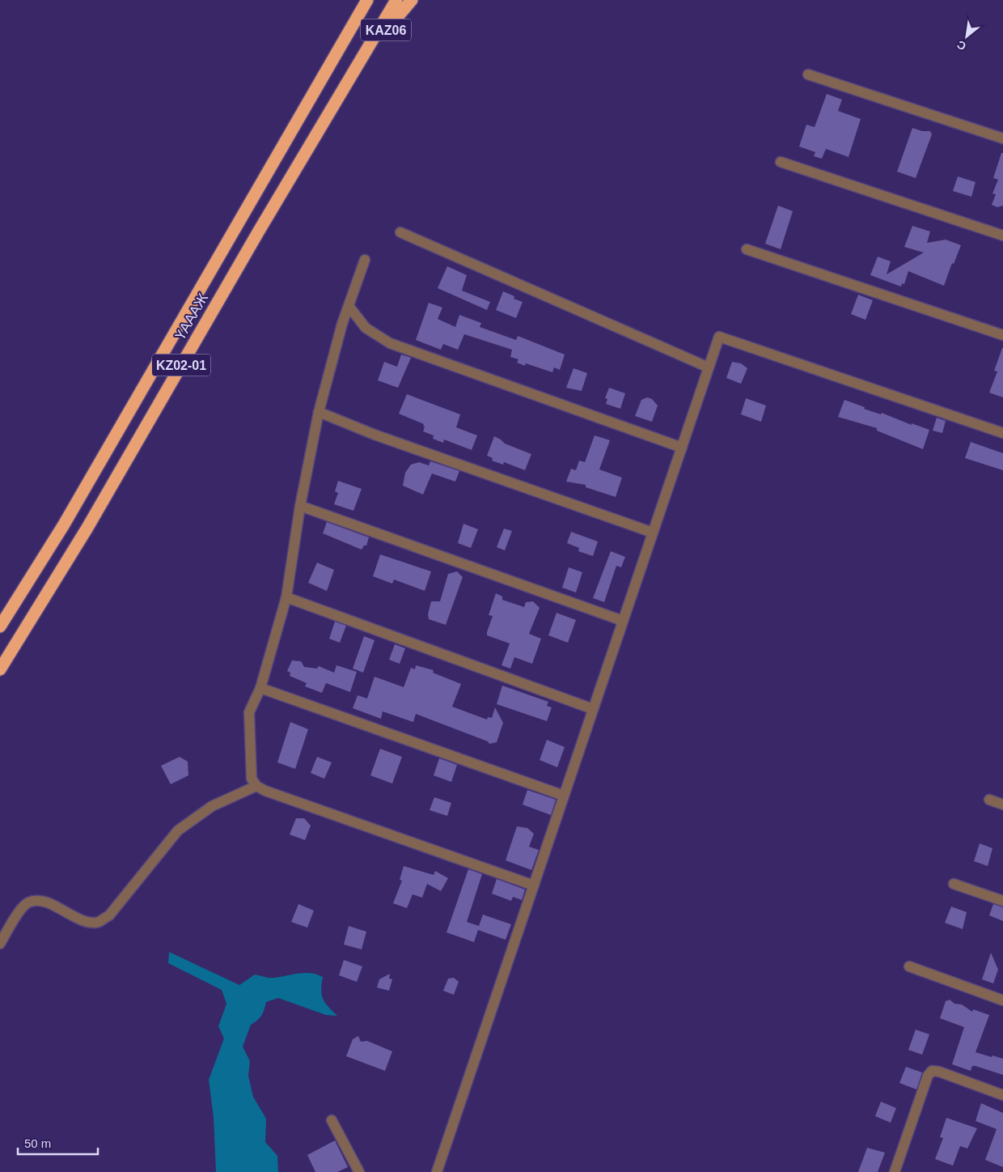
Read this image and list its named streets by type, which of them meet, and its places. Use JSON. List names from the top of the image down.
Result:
{
  "streets": {
    "highway": ["KАZ06", "ҮАААЖ", "KZ02-01"]
  },
  "crossings": [
    ["KАZ06", "ҮАААЖ"]
  ],
  "scale_bar": "50 m",
  "north": "bottom left"
}
